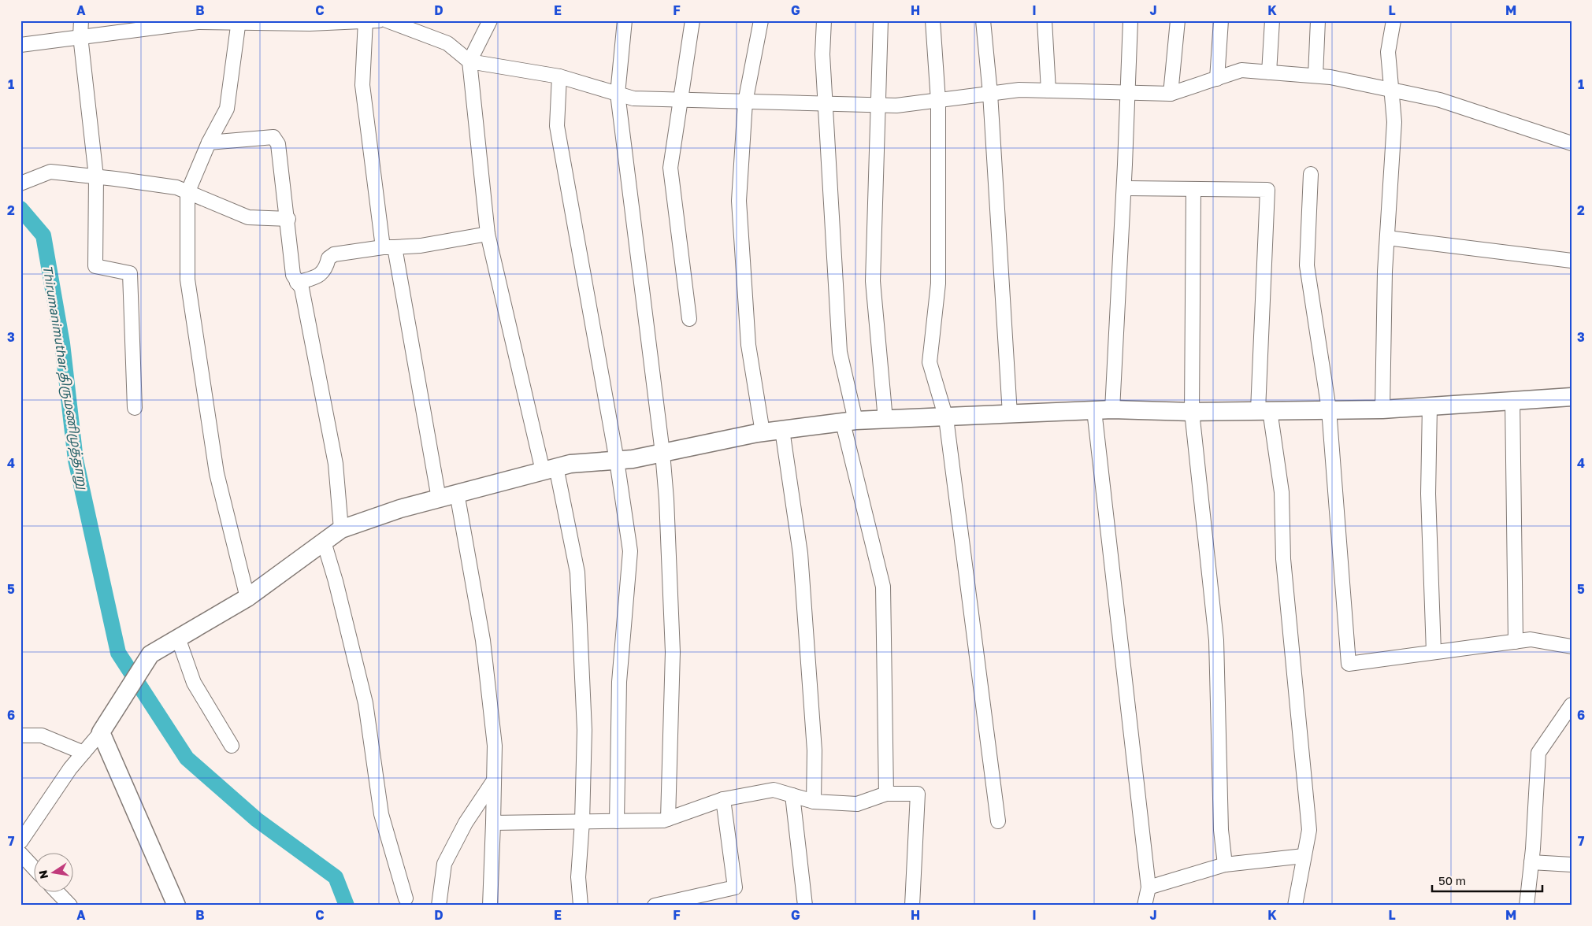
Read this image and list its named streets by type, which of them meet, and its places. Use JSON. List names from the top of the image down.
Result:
{
  "water": ["Thirumanimuthar திருமணிமுத்தாறு"],
  "scale_bar": "50 m",
  "north": "left",
  "grid": {
    "columns": [
      "A",
      "B",
      "C",
      "D",
      "E",
      "F",
      "G",
      "H",
      "I",
      "J",
      "K",
      "L",
      "M"
    ],
    "rows": [
      "1",
      "2",
      "3",
      "4",
      "5",
      "6",
      "7"
    ]
  }
}
